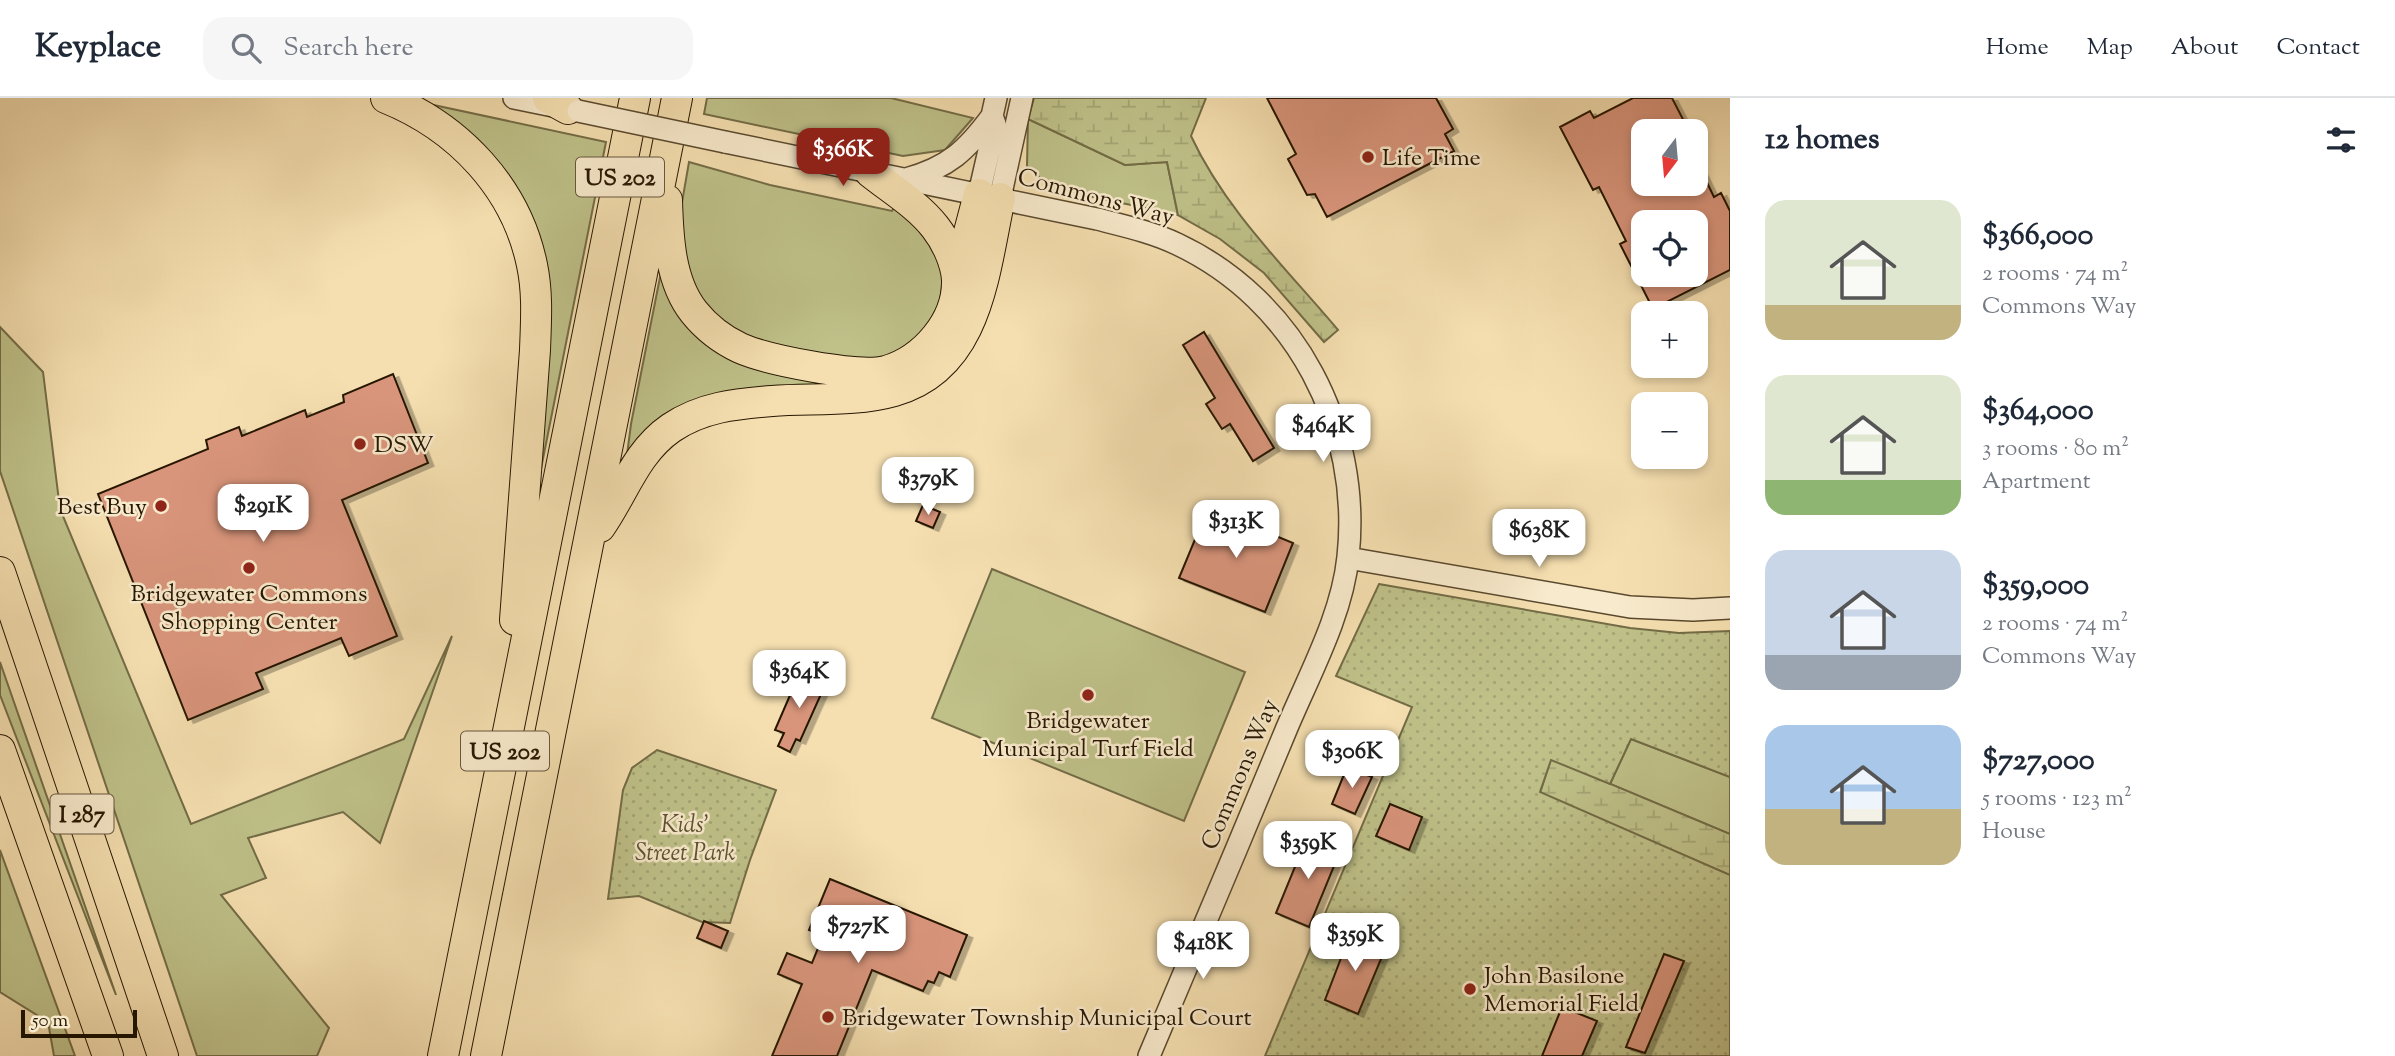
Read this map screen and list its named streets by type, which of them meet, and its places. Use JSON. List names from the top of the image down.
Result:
{
  "streets": {
    "highway": ["US 202", "I 287"],
    "street": ["Commons Way"]
  },
  "parks": ["Kids' Street Park"],
  "places": [
    "Life Time",
    "DSW",
    "Best Buy",
    "Bridgewater Commons Shopping Center",
    "Bridgewater Municipal Turf Field",
    "John Basilone Memorial Field",
    "Bridgewater Township Municipal Court"
  ],
  "scale_bar": "50 m",
  "north": "bottom",
  "page": {
    "header": "Keyplace",
    "search": "Search here",
    "nav": [
      "Home",
      "Map",
      "About",
      "Contact"
    ],
    "heading": "12 homes",
    "map_buttons": ["+", "−"],
    "price": [
      "$366K",
      "$464K",
      "$379K",
      "$291K",
      "$313K",
      "$638K",
      "$364K",
      "$306K",
      "$359K",
      "$727K",
      "$359K",
      "$418K"
    ],
    "list": [
      {
        "name": "$366,000",
        "note": "2 rooms · 74 m² · Commons Way"
      },
      {
        "name": "$364,000",
        "note": "3 rooms · 80 m² · Apartment"
      },
      {
        "name": "$359,000",
        "note": "2 rooms · 74 m² · Commons Way"
      },
      {
        "name": "$727,000",
        "note": "5 rooms · 123 m² · House"
      }
    ],
    "scale": "50 m"
  }
}
